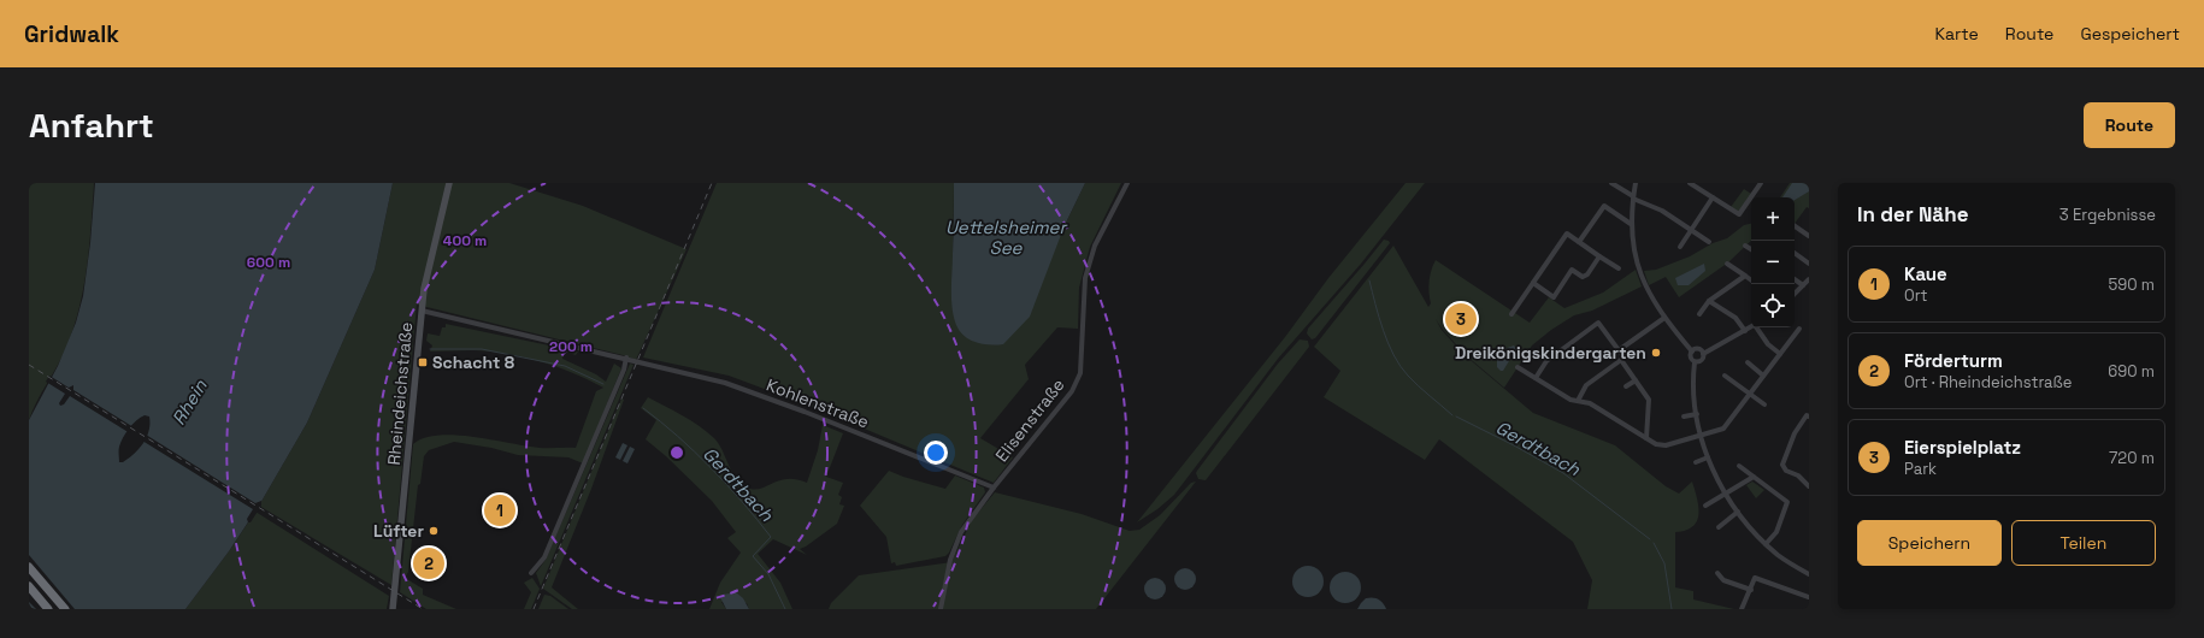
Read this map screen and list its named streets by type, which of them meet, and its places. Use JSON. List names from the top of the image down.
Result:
{
  "streets": {
    "main road": ["Rheindeichstraße"],
    "street": ["Kohlenstraße", "Elisenstraße"]
  },
  "crossings": [
    ["Rheindeichstraße", "Kohlenstraße"],
    ["Kohlenstraße", "Elisenstraße"]
  ],
  "water": ["Uettelsheimer See", "Rhein", "Gerdtbach"],
  "places": {
    "other": ["Dreikönigskindergarten", "Lüfter"],
    "transit": ["Schacht 8"]
  },
  "page": {
    "header": "Gridwalk",
    "nav": ["Karte", "Route", "Gespeichert"],
    "buttons": [
      "Route",
      ["Speichern", "Teilen"]
    ],
    "title": "Anfahrt",
    "heading": ["In der Nähe", "3 Ergebnisse"],
    "map_buttons": ["+", "−"],
    "list": [
      {
        "mark": "1",
        "name": "Kaue",
        "note": "Ort",
        "value": "590 m"
      },
      {
        "mark": "2",
        "name": "Förderturm",
        "note": "Ort · Rheindeichstraße",
        "value": "690 m"
      },
      {
        "mark": "3",
        "name": "Eierspielplatz",
        "note": "Park",
        "value": "720 m"
      }
    ],
    "pins": ["3", "1", "2"]
  },
  "rings": ["400 m", "600 m", "200 m"]
}
